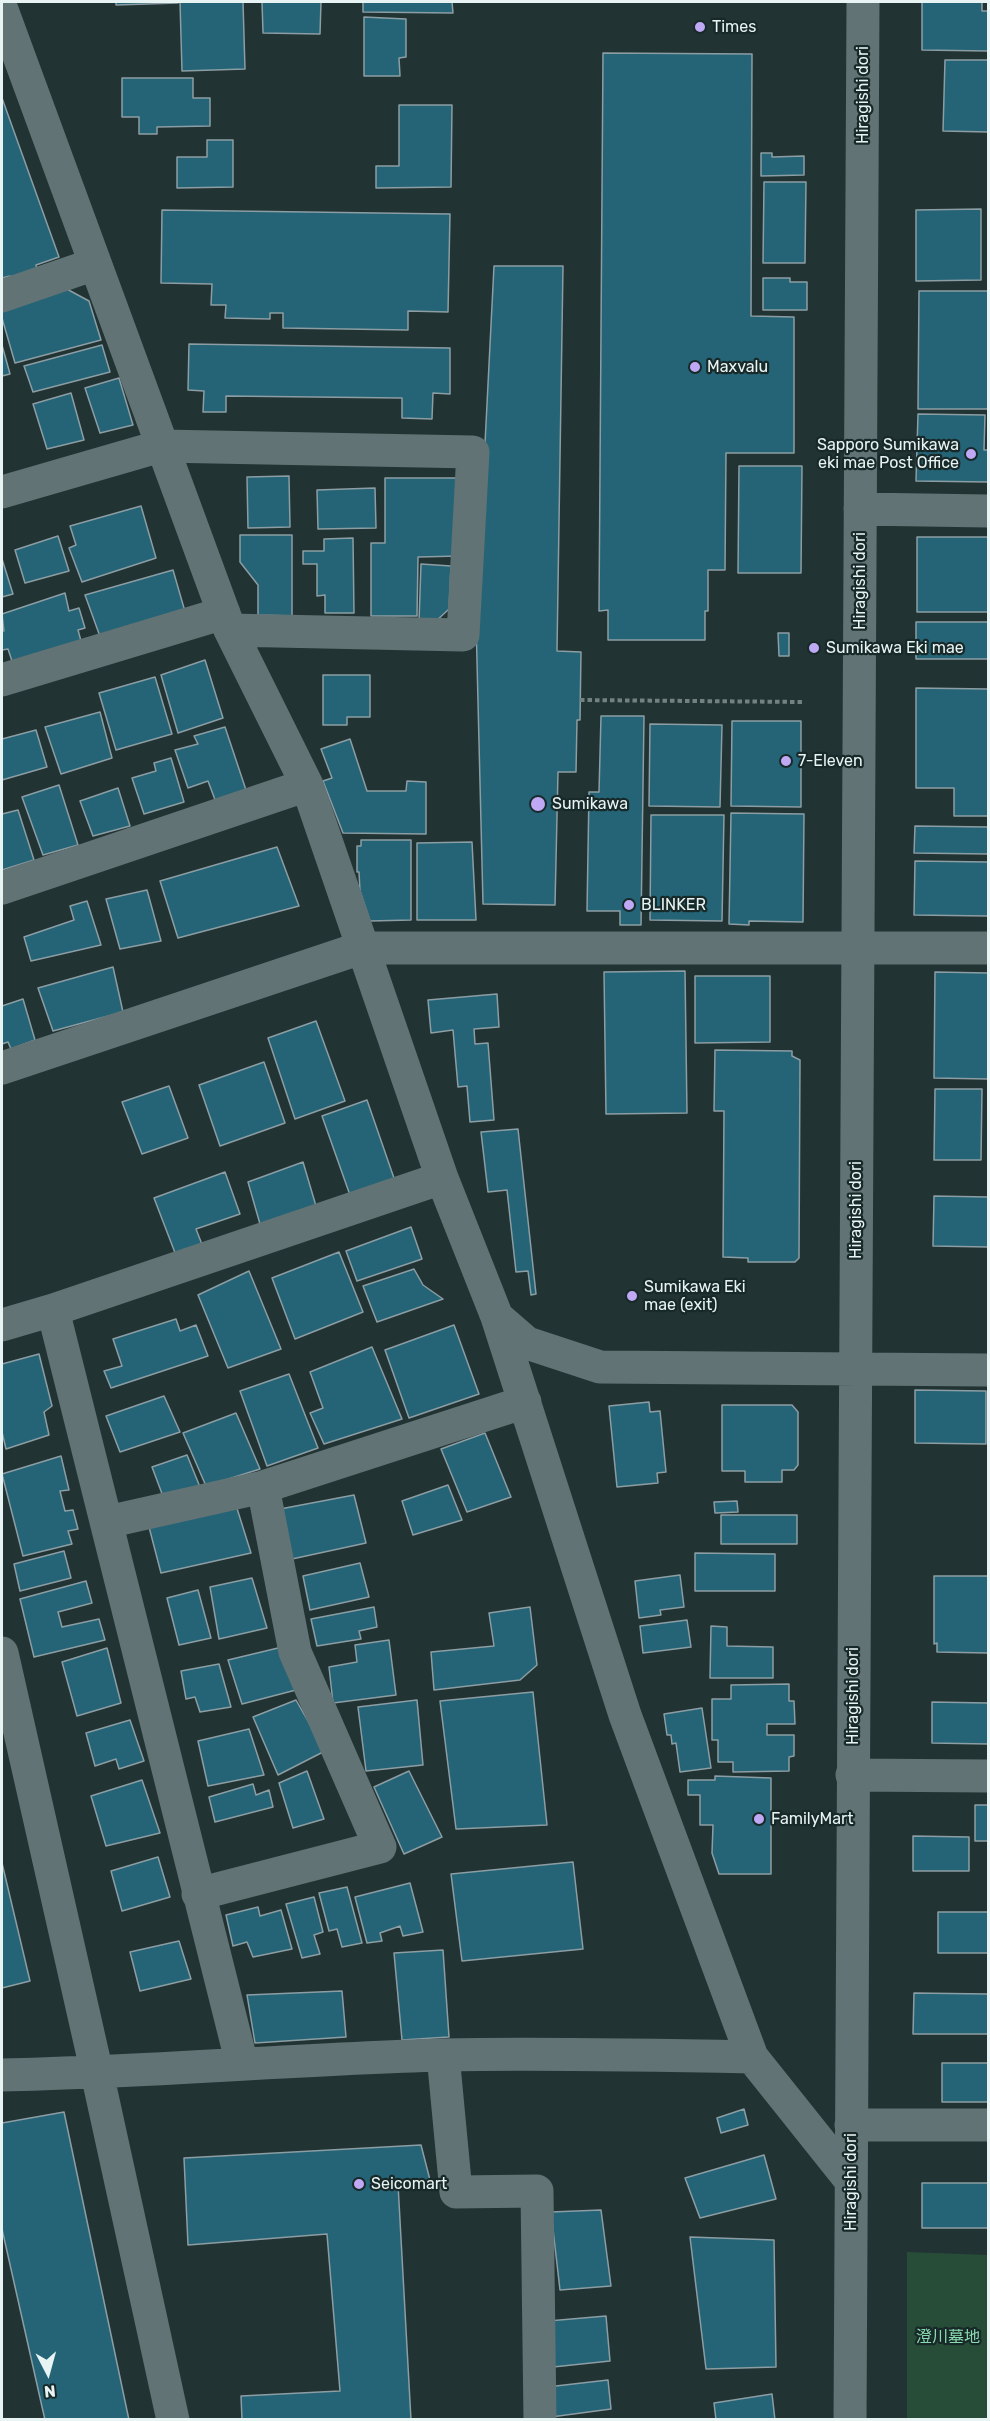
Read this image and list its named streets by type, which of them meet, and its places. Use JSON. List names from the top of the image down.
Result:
{
  "streets": {
    "street": ["Hiragishi dori"]
  },
  "parks": ["澄川墓地"],
  "places": [
    "Times",
    "Maxvalu",
    "Sapporo Sumikawa eki mae Post Office",
    "Sumikawa Eki mae",
    "7-Eleven",
    "Sumikawa",
    "BLINKER",
    "Sumikawa Eki mae (exit)",
    "FamilyMart",
    "Seicomart"
  ],
  "north": "bottom"
}
